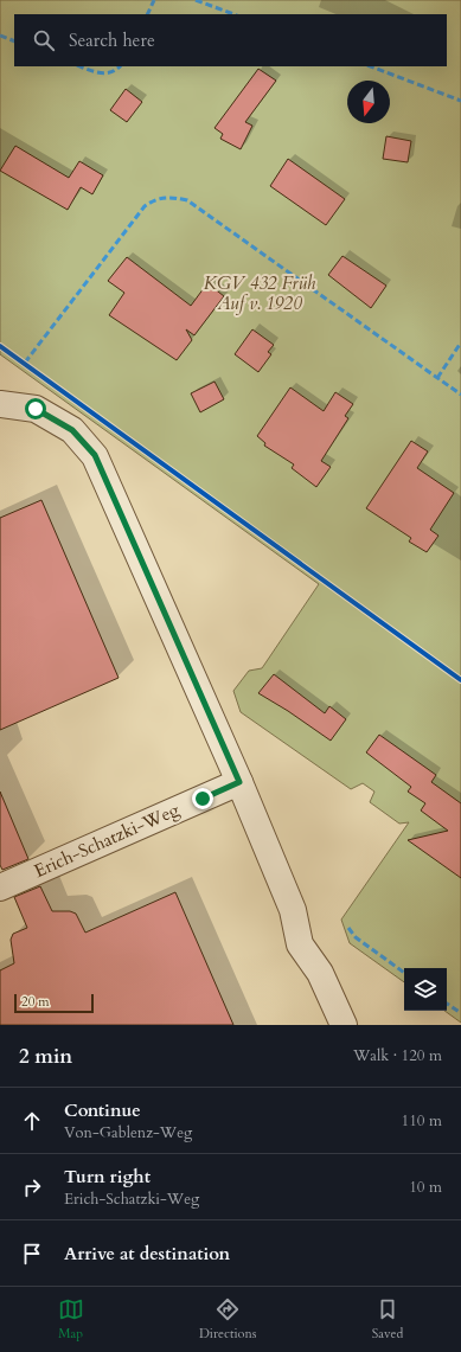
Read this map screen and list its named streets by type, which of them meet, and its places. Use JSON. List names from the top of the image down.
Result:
{
  "streets": {
    "lane": ["Erich-Schatzki-Weg"]
  },
  "parks": ["KGV 432 Früh Auf v. 1920"],
  "scale_bar": "20 m",
  "north": "bottom",
  "page": {
    "search": "Search here",
    "scale": "20 m",
    "heading": ["2 min", "Walk · 120 m"],
    "list": [
      ["Continue", "Von-Gablenz-Weg", "110 m"],
      ["Turn right", "Erich-Schatzki-Weg", "10 m"],
      "Arrive at destination"
    ],
    "nav": ["Map", "Directions", "Saved"]
  }
}
